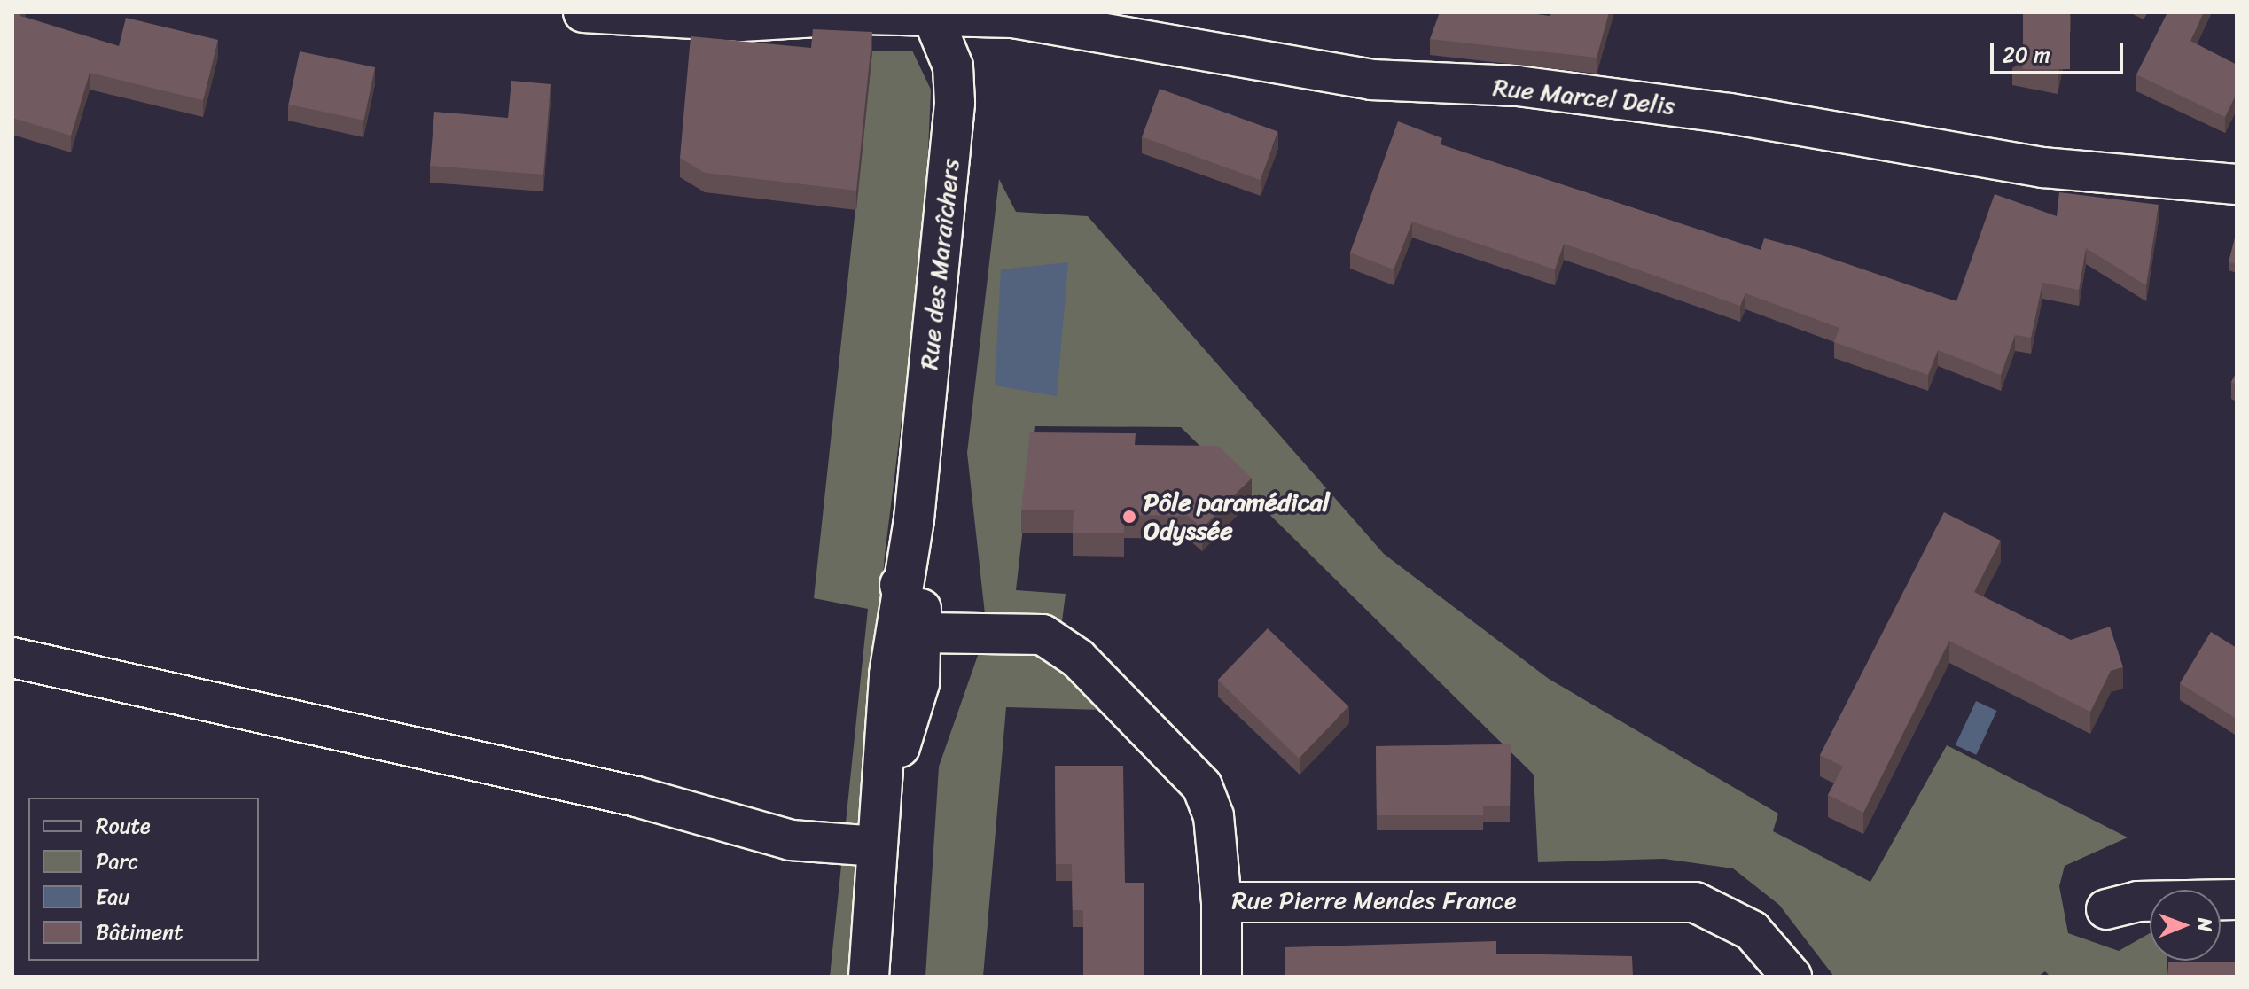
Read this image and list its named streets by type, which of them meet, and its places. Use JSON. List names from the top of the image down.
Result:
{
  "streets": {
    "street": ["Rue Marcel Delis", "Rue des Maraîchers", "Rue Pierre Mendes France"]
  },
  "crossings": [
    ["Rue Marcel Delis", "Rue des Maraîchers"],
    ["Rue des Maraîchers", "Rue Pierre Mendes France"]
  ],
  "places": ["Pôle paramédical Odyssée"],
  "legend": [
    "Route",
    "Parc",
    "Eau",
    "Bâtiment"
  ],
  "scale_bar": "20 m",
  "north": "right"
}
